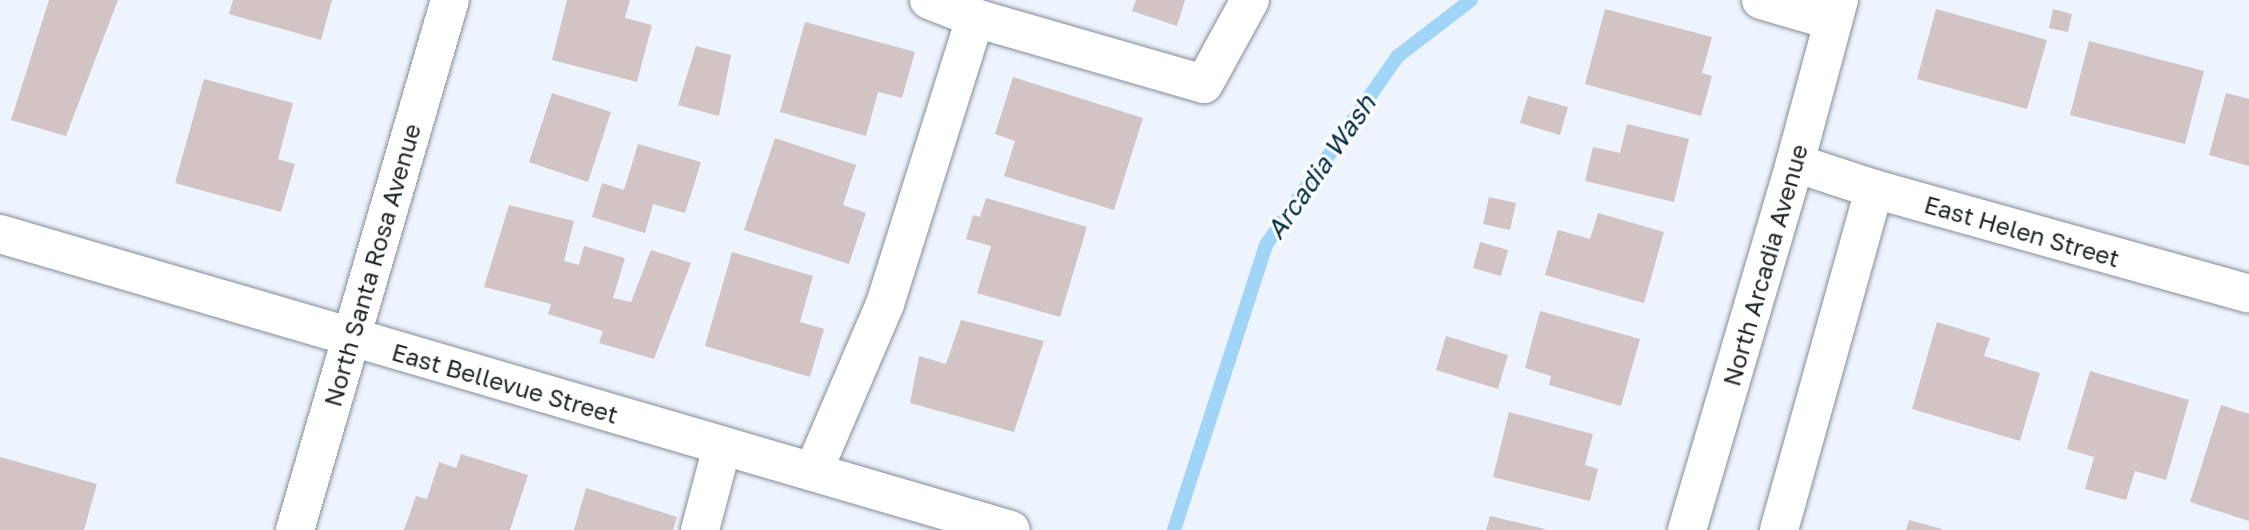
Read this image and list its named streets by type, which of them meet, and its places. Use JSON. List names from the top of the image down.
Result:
{
  "streets": {
    "street": [
      "East Helen Street",
      "North Santa Rosa Avenue",
      "North Arcadia Avenue",
      "East Bellevue Street"
    ]
  },
  "crossings": [
    ["East Helen Street", "North Arcadia Avenue"],
    ["North Santa Rosa Avenue", "East Bellevue Street"]
  ],
  "water": ["Arcadia Wash"]
}
